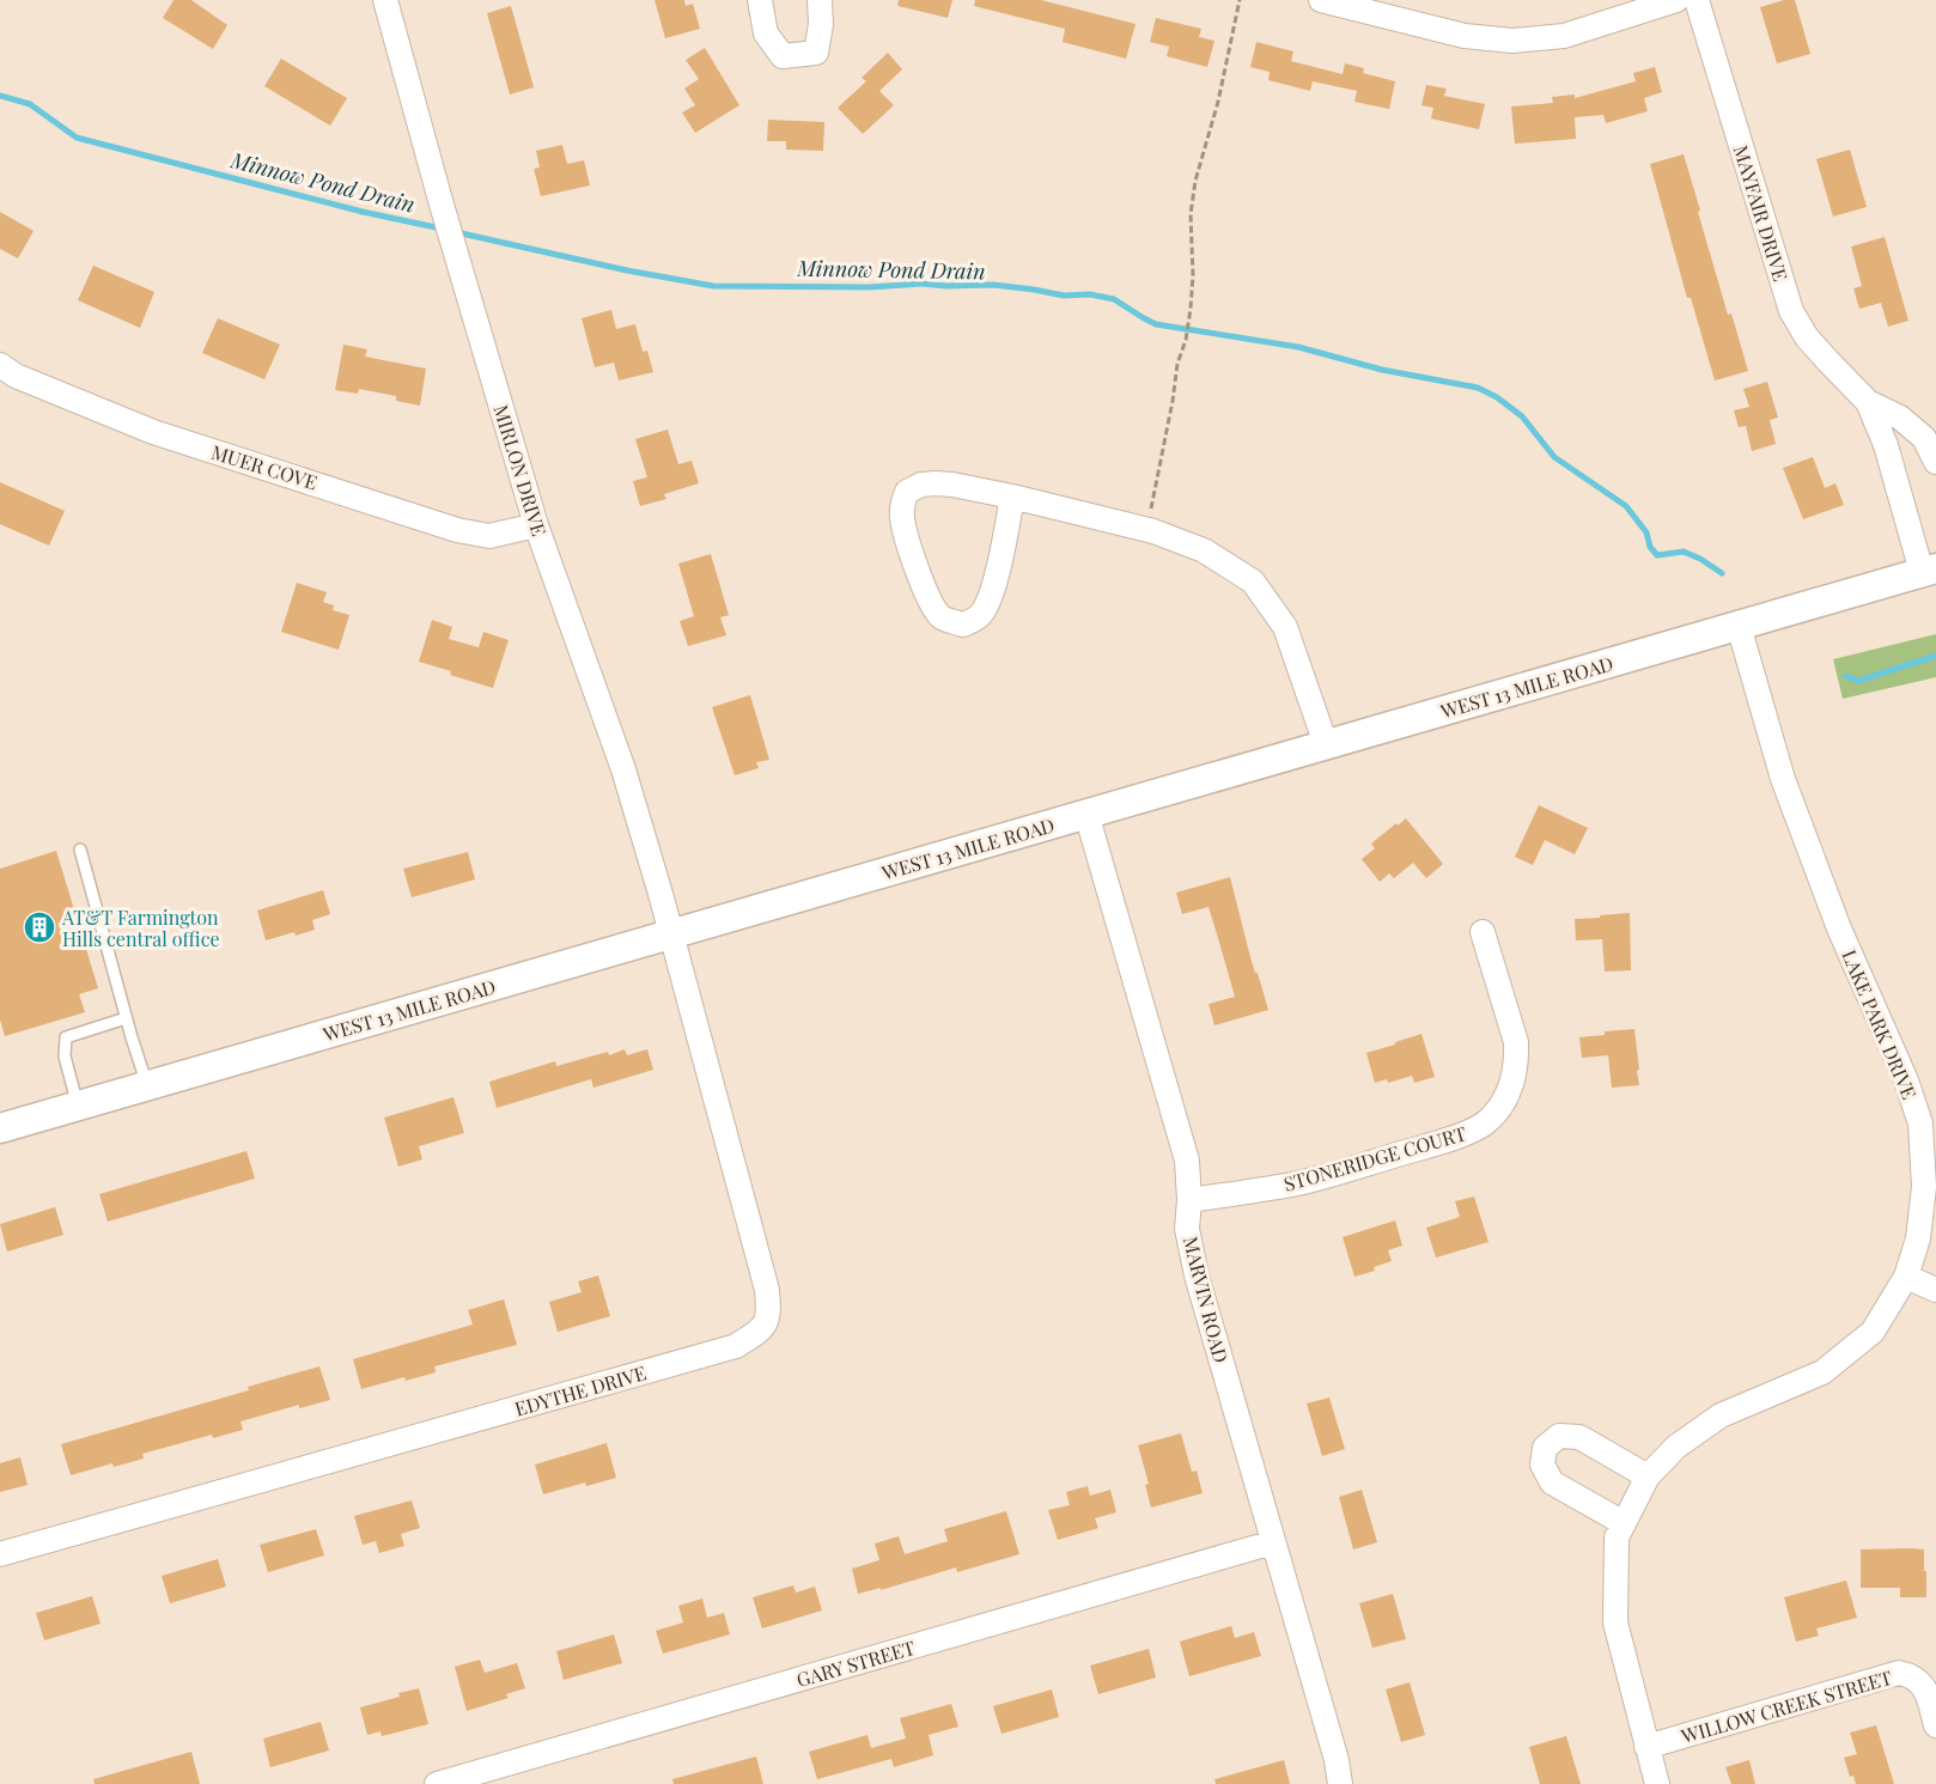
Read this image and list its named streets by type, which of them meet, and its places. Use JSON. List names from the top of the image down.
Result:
{
  "streets": {
    "street": [
      "MAYFAIR DRIVE",
      "MUER COVE",
      "MIRLON DRIVE",
      "WEST 13 MILE ROAD",
      "LAKE PARK DRIVE",
      "STONERIDGE COURT",
      "MARVIN ROAD",
      "EDYTHE DRIVE",
      "GARY STREET",
      "WILLOW CREEK STREET"
    ]
  },
  "crossings": [
    ["MAYFAIR DRIVE", "WEST 13 MILE ROAD"],
    ["MUER COVE", "MIRLON DRIVE"],
    ["MIRLON DRIVE", "WEST 13 MILE ROAD"],
    ["MIRLON DRIVE", "EDYTHE DRIVE"],
    ["WEST 13 MILE ROAD", "LAKE PARK DRIVE"],
    ["WEST 13 MILE ROAD", "MARVIN ROAD"],
    ["WEST 13 MILE ROAD", "EDYTHE DRIVE"],
    ["LAKE PARK DRIVE", "WILLOW CREEK STREET"],
    ["STONERIDGE COURT", "MARVIN ROAD"],
    ["MARVIN ROAD", "GARY STREET"]
  ],
  "water": ["Minnow Pond Drain"],
  "places": {
    "building": ["AT&T Farmington Hills central office"]
  }
}
